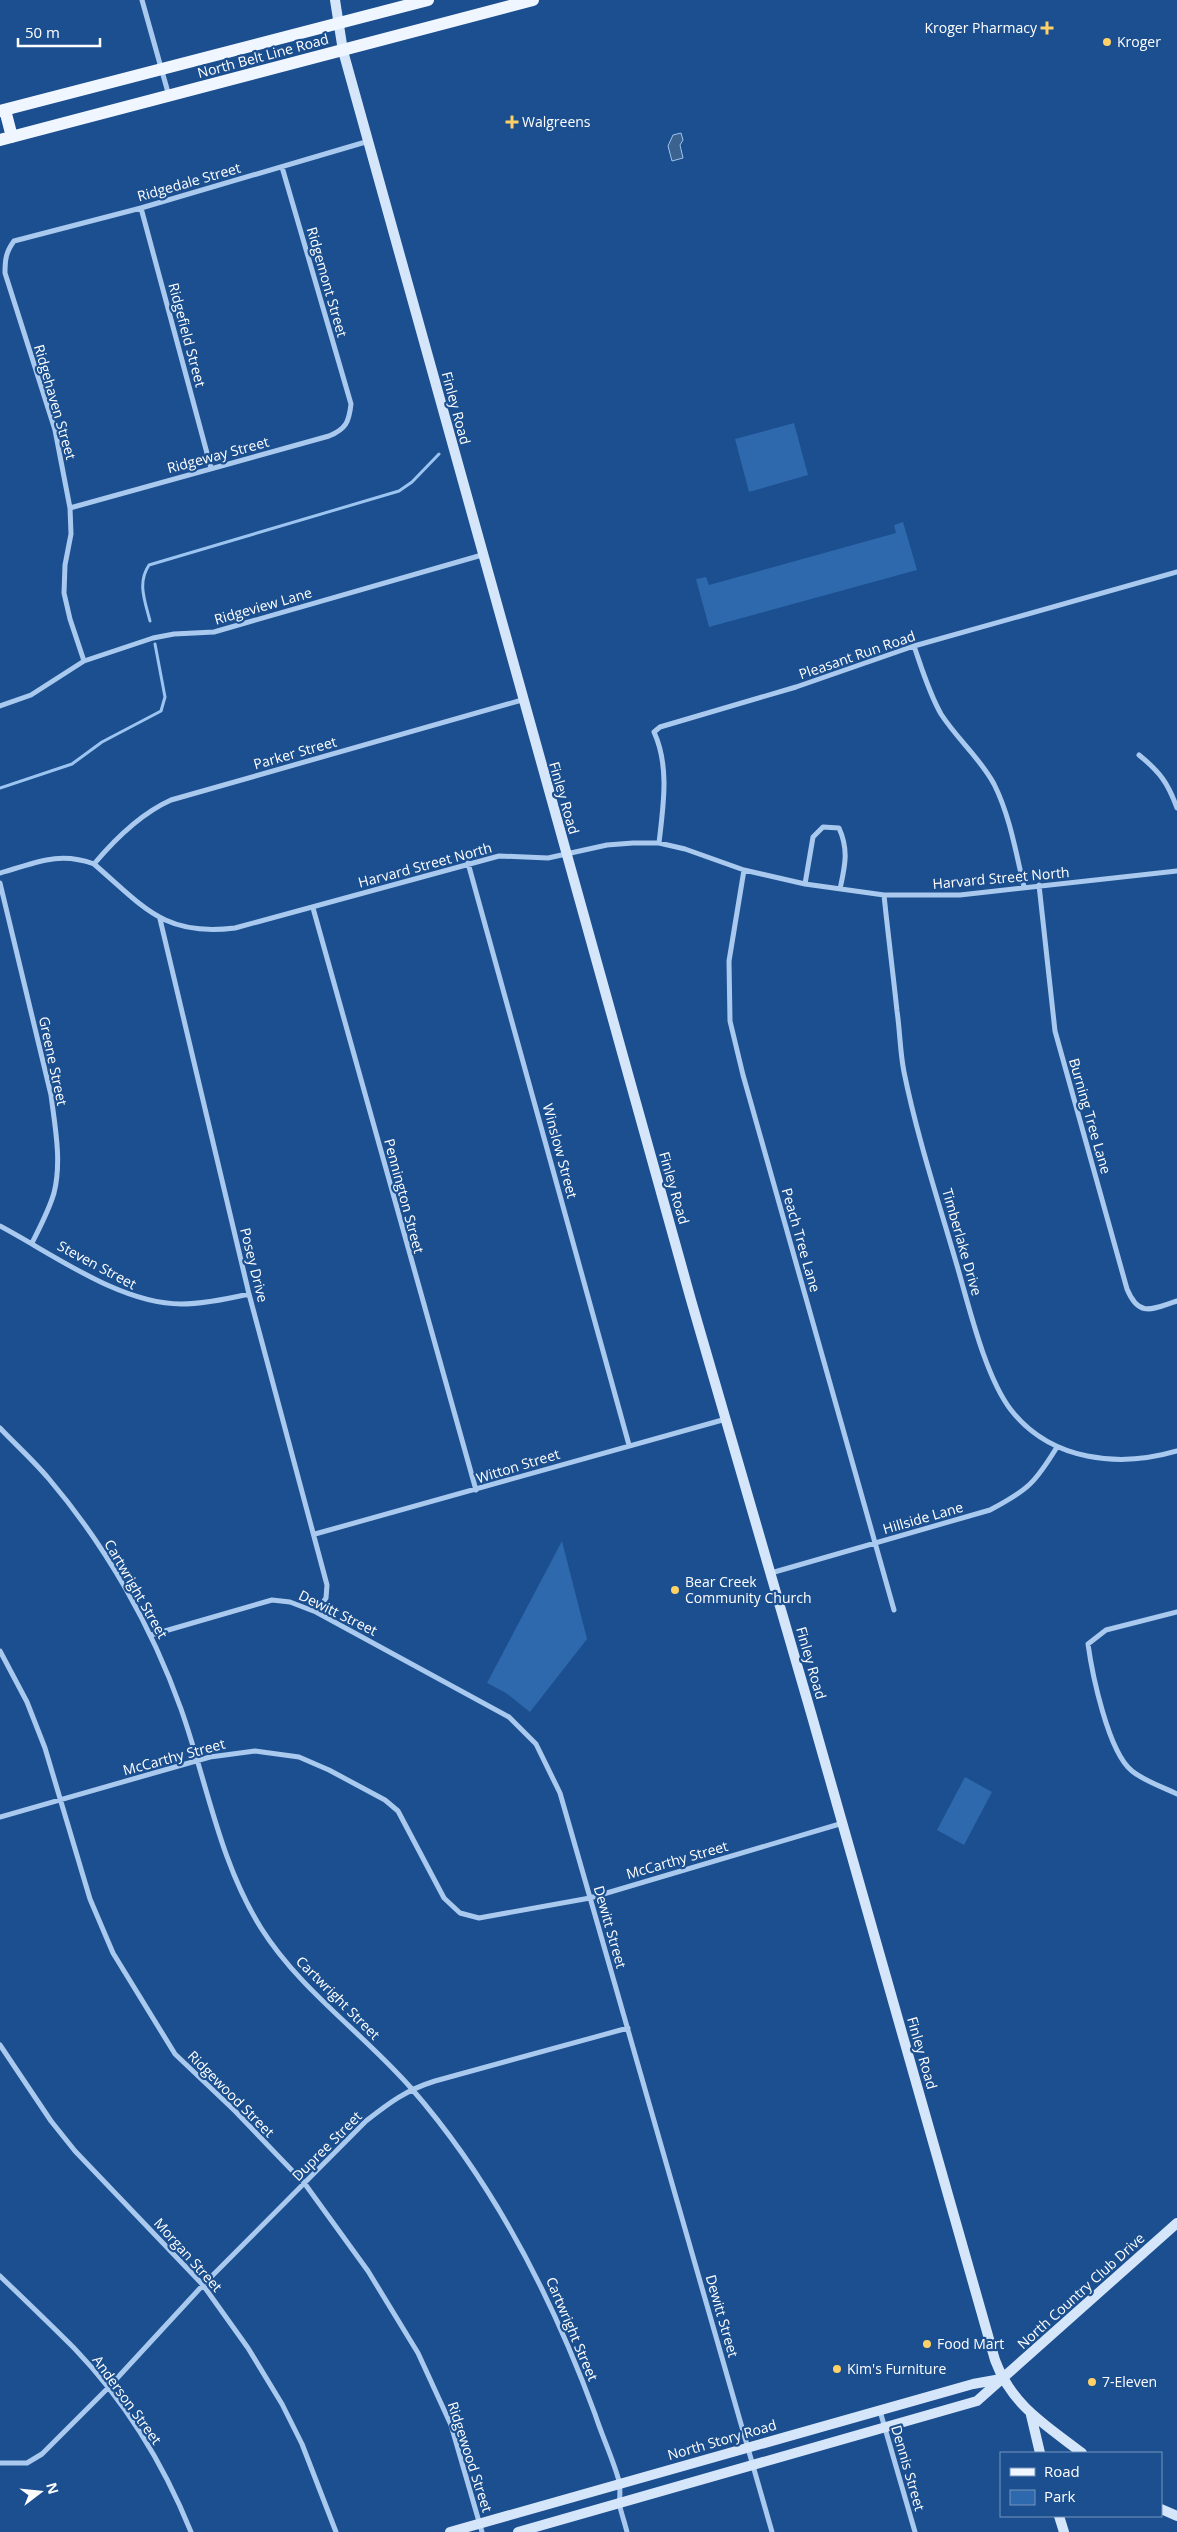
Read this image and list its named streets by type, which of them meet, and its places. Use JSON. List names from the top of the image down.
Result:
{
  "streets": {
    "main road": ["North Belt Line Road"],
    "street": [
      "Ridgedale Street",
      "Ridgemont Street",
      "Ridgefield Street",
      "Ridgehaven Street",
      "Finley Road",
      "Ridgeway Street",
      "Ridgeview Lane",
      "Pleasant Run Road",
      "Parker Street",
      "Harvard Street North",
      "Greene Street",
      "Burning Tree Lane",
      "Winslow Street",
      "Pennington Street",
      "Peach Tree Lane",
      "Timberlake Drive",
      "Steven Street",
      "Posey Drive",
      "Witton Street",
      "Hillside Lane",
      "Cartwright Street",
      "Dewitt Street",
      "McCarthy Street",
      "Ridgewood Street",
      "Dupree Street",
      "Morgan Street",
      "North Country Club Drive",
      "Anderson Street",
      "North Story Road",
      "Dennis Street"
    ]
  },
  "crossings": [
    ["North Belt Line Road", "Finley Road"],
    ["Ridgedale Street", "Ridgemont Street"],
    ["Ridgedale Street", "Ridgefield Street"],
    ["Ridgedale Street", "Ridgehaven Street"],
    ["Ridgedale Street", "Finley Road"],
    ["Ridgemont Street", "Ridgeway Street"],
    ["Ridgefield Street", "Ridgeway Street"],
    ["Ridgehaven Street", "Ridgeway Street"],
    ["Ridgehaven Street", "Ridgeview Lane"],
    ["Finley Road", "Ridgeview Lane"],
    ["Finley Road", "Parker Street"],
    ["Finley Road", "Harvard Street North"],
    ["Finley Road", "Witton Street"],
    ["Finley Road", "Hillside Lane"],
    ["Finley Road", "McCarthy Street"],
    ["Finley Road", "North Country Club Drive"],
    ["Finley Road", "North Story Road"],
    ["Pleasant Run Road", "Harvard Street North"],
    ["Parker Street", "Harvard Street North"],
    ["Harvard Street North", "Burning Tree Lane"],
    ["Harvard Street North", "Winslow Street"],
    ["Harvard Street North", "Pennington Street"],
    ["Harvard Street North", "Peach Tree Lane"],
    ["Harvard Street North", "Timberlake Drive"],
    ["Harvard Street North", "Posey Drive"],
    ["Greene Street", "Steven Street"],
    ["Winslow Street", "Witton Street"],
    ["Pennington Street", "Witton Street"],
    ["Peach Tree Lane", "Hillside Lane"],
    ["Timberlake Drive", "Hillside Lane"],
    ["Steven Street", "Posey Drive"],
    ["Posey Drive", "Witton Street"],
    ["Posey Drive", "Dewitt Street"],
    ["Cartwright Street", "Dewitt Street"],
    ["Cartwright Street", "McCarthy Street"],
    ["Cartwright Street", "Dupree Street"],
    ["Cartwright Street", "North Story Road"],
    ["Dewitt Street", "McCarthy Street"],
    ["Dewitt Street", "Dupree Street"],
    ["Dewitt Street", "North Story Road"],
    ["McCarthy Street", "Ridgewood Street"],
    ["Ridgewood Street", "Dupree Street"],
    ["Ridgewood Street", "North Story Road"],
    ["Dupree Street", "Morgan Street"],
    ["Dupree Street", "Anderson Street"],
    ["North Country Club Drive", "North Story Road"],
    ["North Story Road", "Dennis Street"]
  ],
  "places": {
    "health": ["Kroger Pharmacy", "Walgreens"],
    "other": [
      "Kroger",
      "Bear Creek Community Church",
      "Food Mart",
      "Kim's Furniture",
      "7-Eleven"
    ]
  },
  "legend": ["Road", "Park"],
  "scale_bar": "50 m",
  "north": "right"
}
